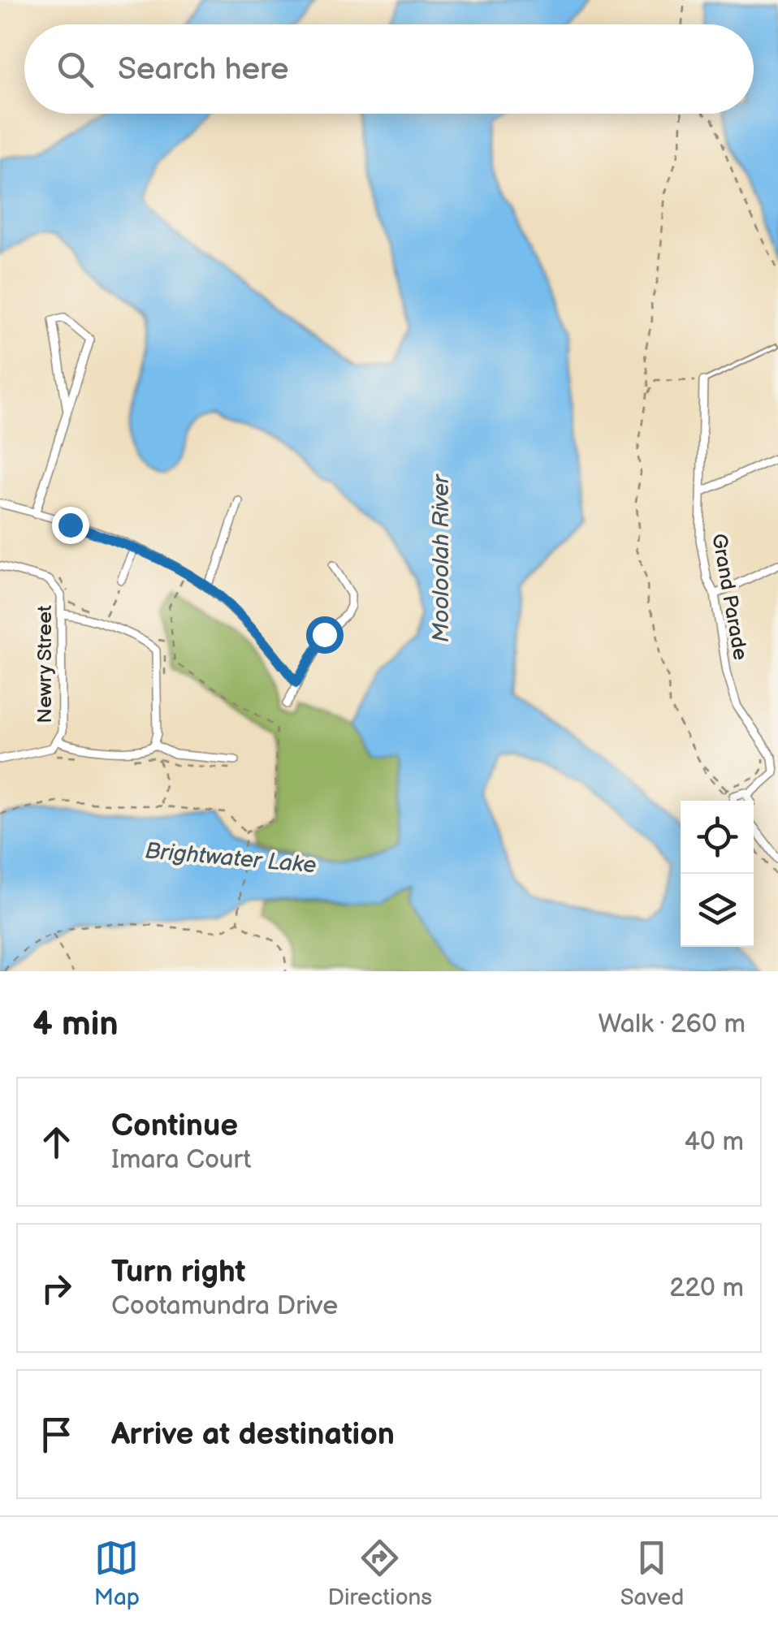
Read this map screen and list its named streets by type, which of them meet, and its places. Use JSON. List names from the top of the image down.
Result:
{
  "streets": {
    "street": ["Grand Parade", "Newry Street"]
  },
  "water": ["Mooloolah River", "Brightwater Lake"],
  "page": {
    "search": "Search here",
    "heading": ["4 min", "Walk · 260 m"],
    "list": [
      ["Continue", "Imara Court", "40 m"],
      ["Turn right", "Cootamundra Drive", "220 m"],
      "Arrive at destination"
    ],
    "nav": ["Map", "Directions", "Saved"]
  }
}
